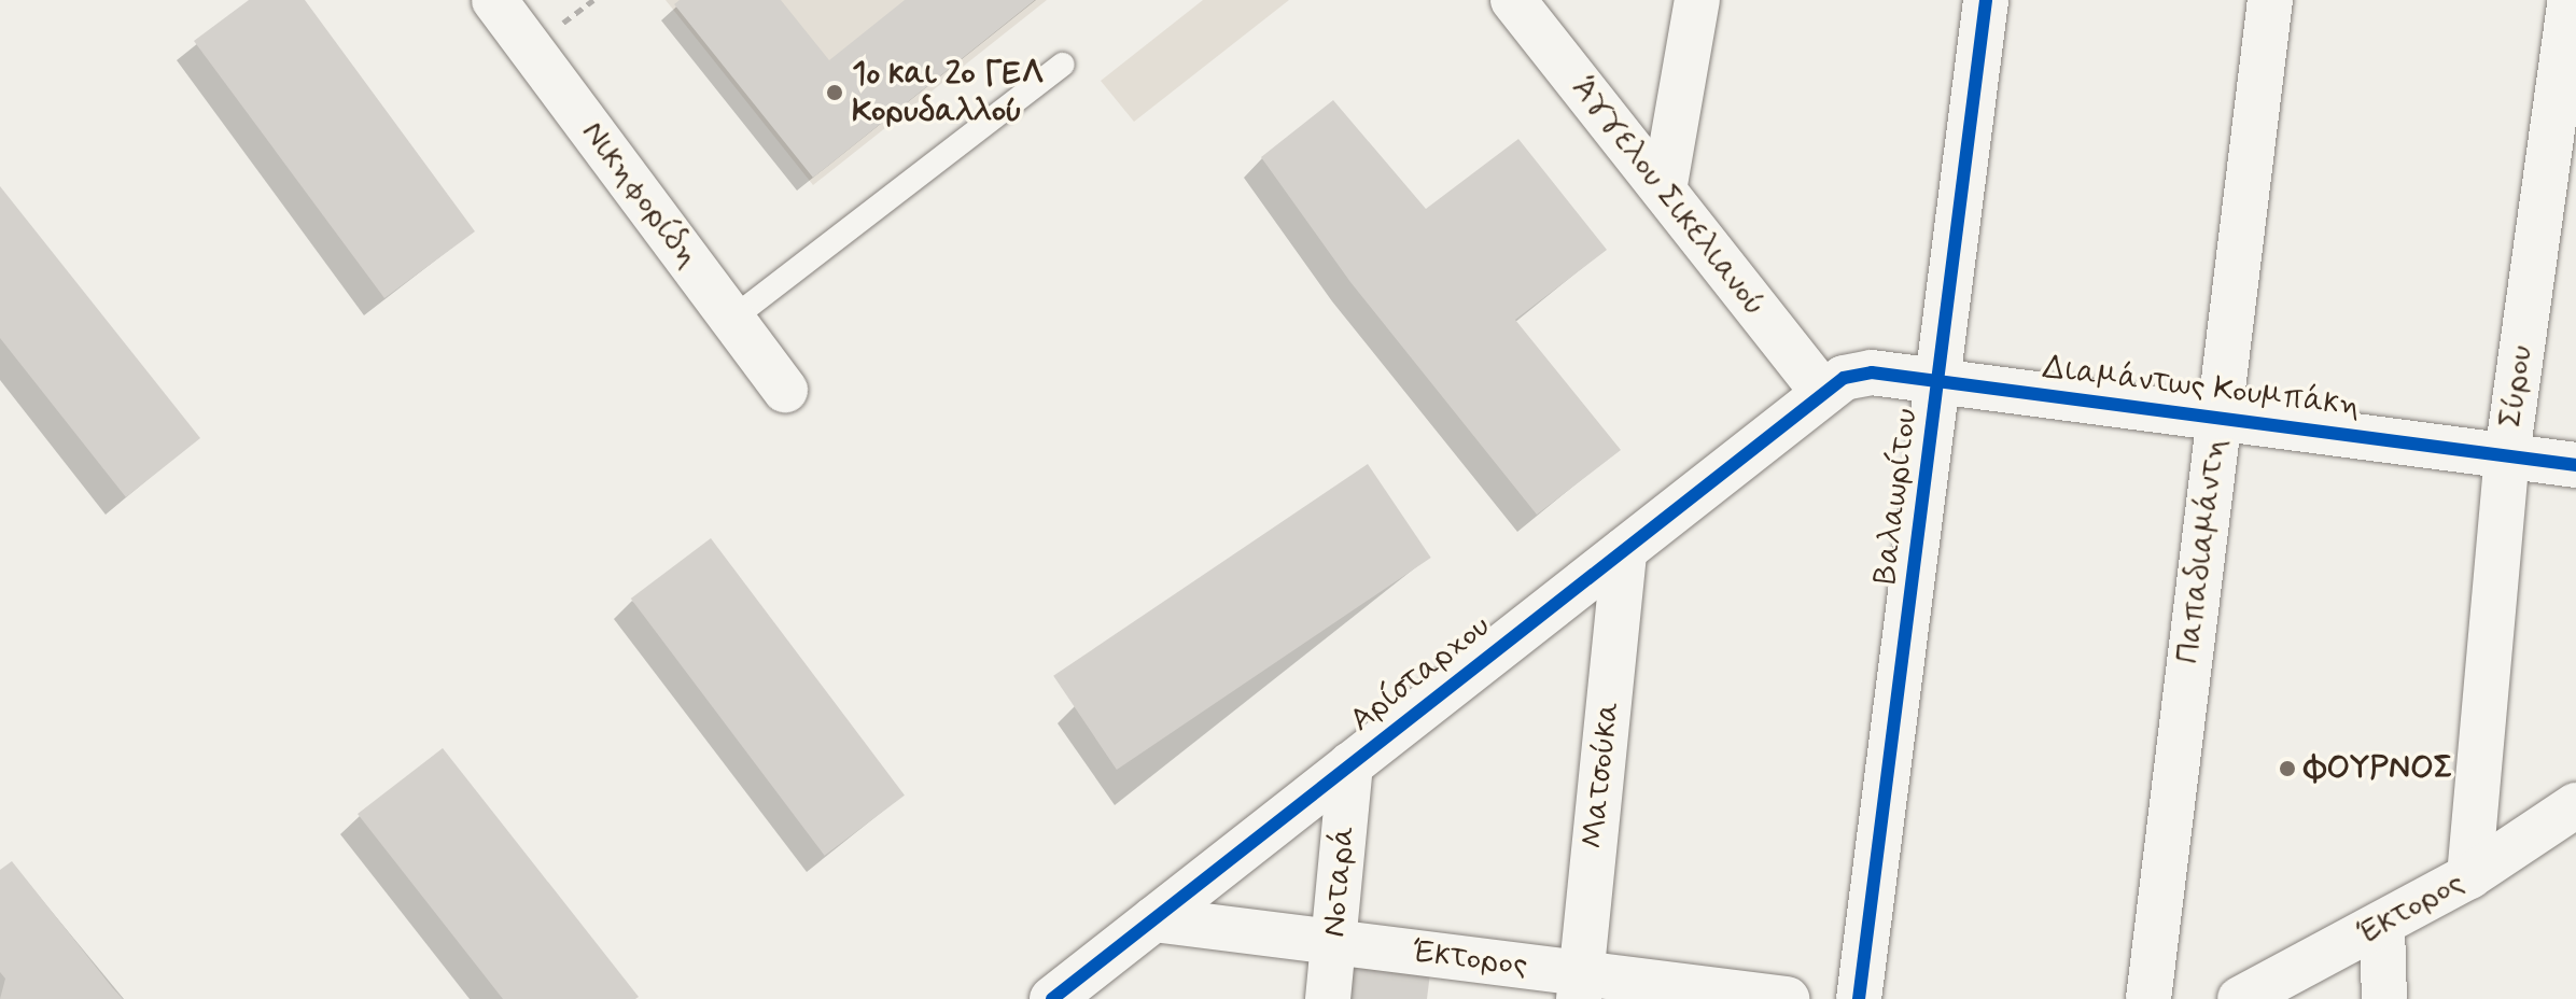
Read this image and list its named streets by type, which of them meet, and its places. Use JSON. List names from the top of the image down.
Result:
{
  "streets": {
    "street": [
      "Νικηφορίδη",
      "Άγγελου Σικελιανού",
      "Σύρου",
      "Διαμάντως Κουμπάκη",
      "Βαλαωρίτου",
      "Παπαδιαμάντη",
      "Αρίσταρχου",
      "Ματσούκα",
      "Νοταρά",
      "Έκτορος"
    ]
  },
  "crossings": [
    ["Άγγελου Σικελιανού", "Διαμάντως Κουμπάκη"],
    ["Άγγελου Σικελιανού", "Αρίσταρχου"],
    ["Σύρου", "Διαμάντως Κουμπάκη"],
    ["Σύρου", "Έκτορος"],
    ["Διαμάντως Κουμπάκη", "Βαλαωρίτου"],
    ["Διαμάντως Κουμπάκη", "Παπαδιαμάντη"],
    ["Διαμάντως Κουμπάκη", "Αρίσταρχου"],
    ["Αρίσταρχου", "Ματσούκα"],
    ["Αρίσταρχου", "Νοταρά"],
    ["Αρίσταρχου", "Έκτορος"],
    ["Ματσούκα", "Έκτορος"],
    ["Νοταρά", "Έκτορος"]
  ],
  "places": ["1o και 2ο ΓΕΛ Κορυδαλλού", "ΦΟΥΡΝΟΣ"]
}
